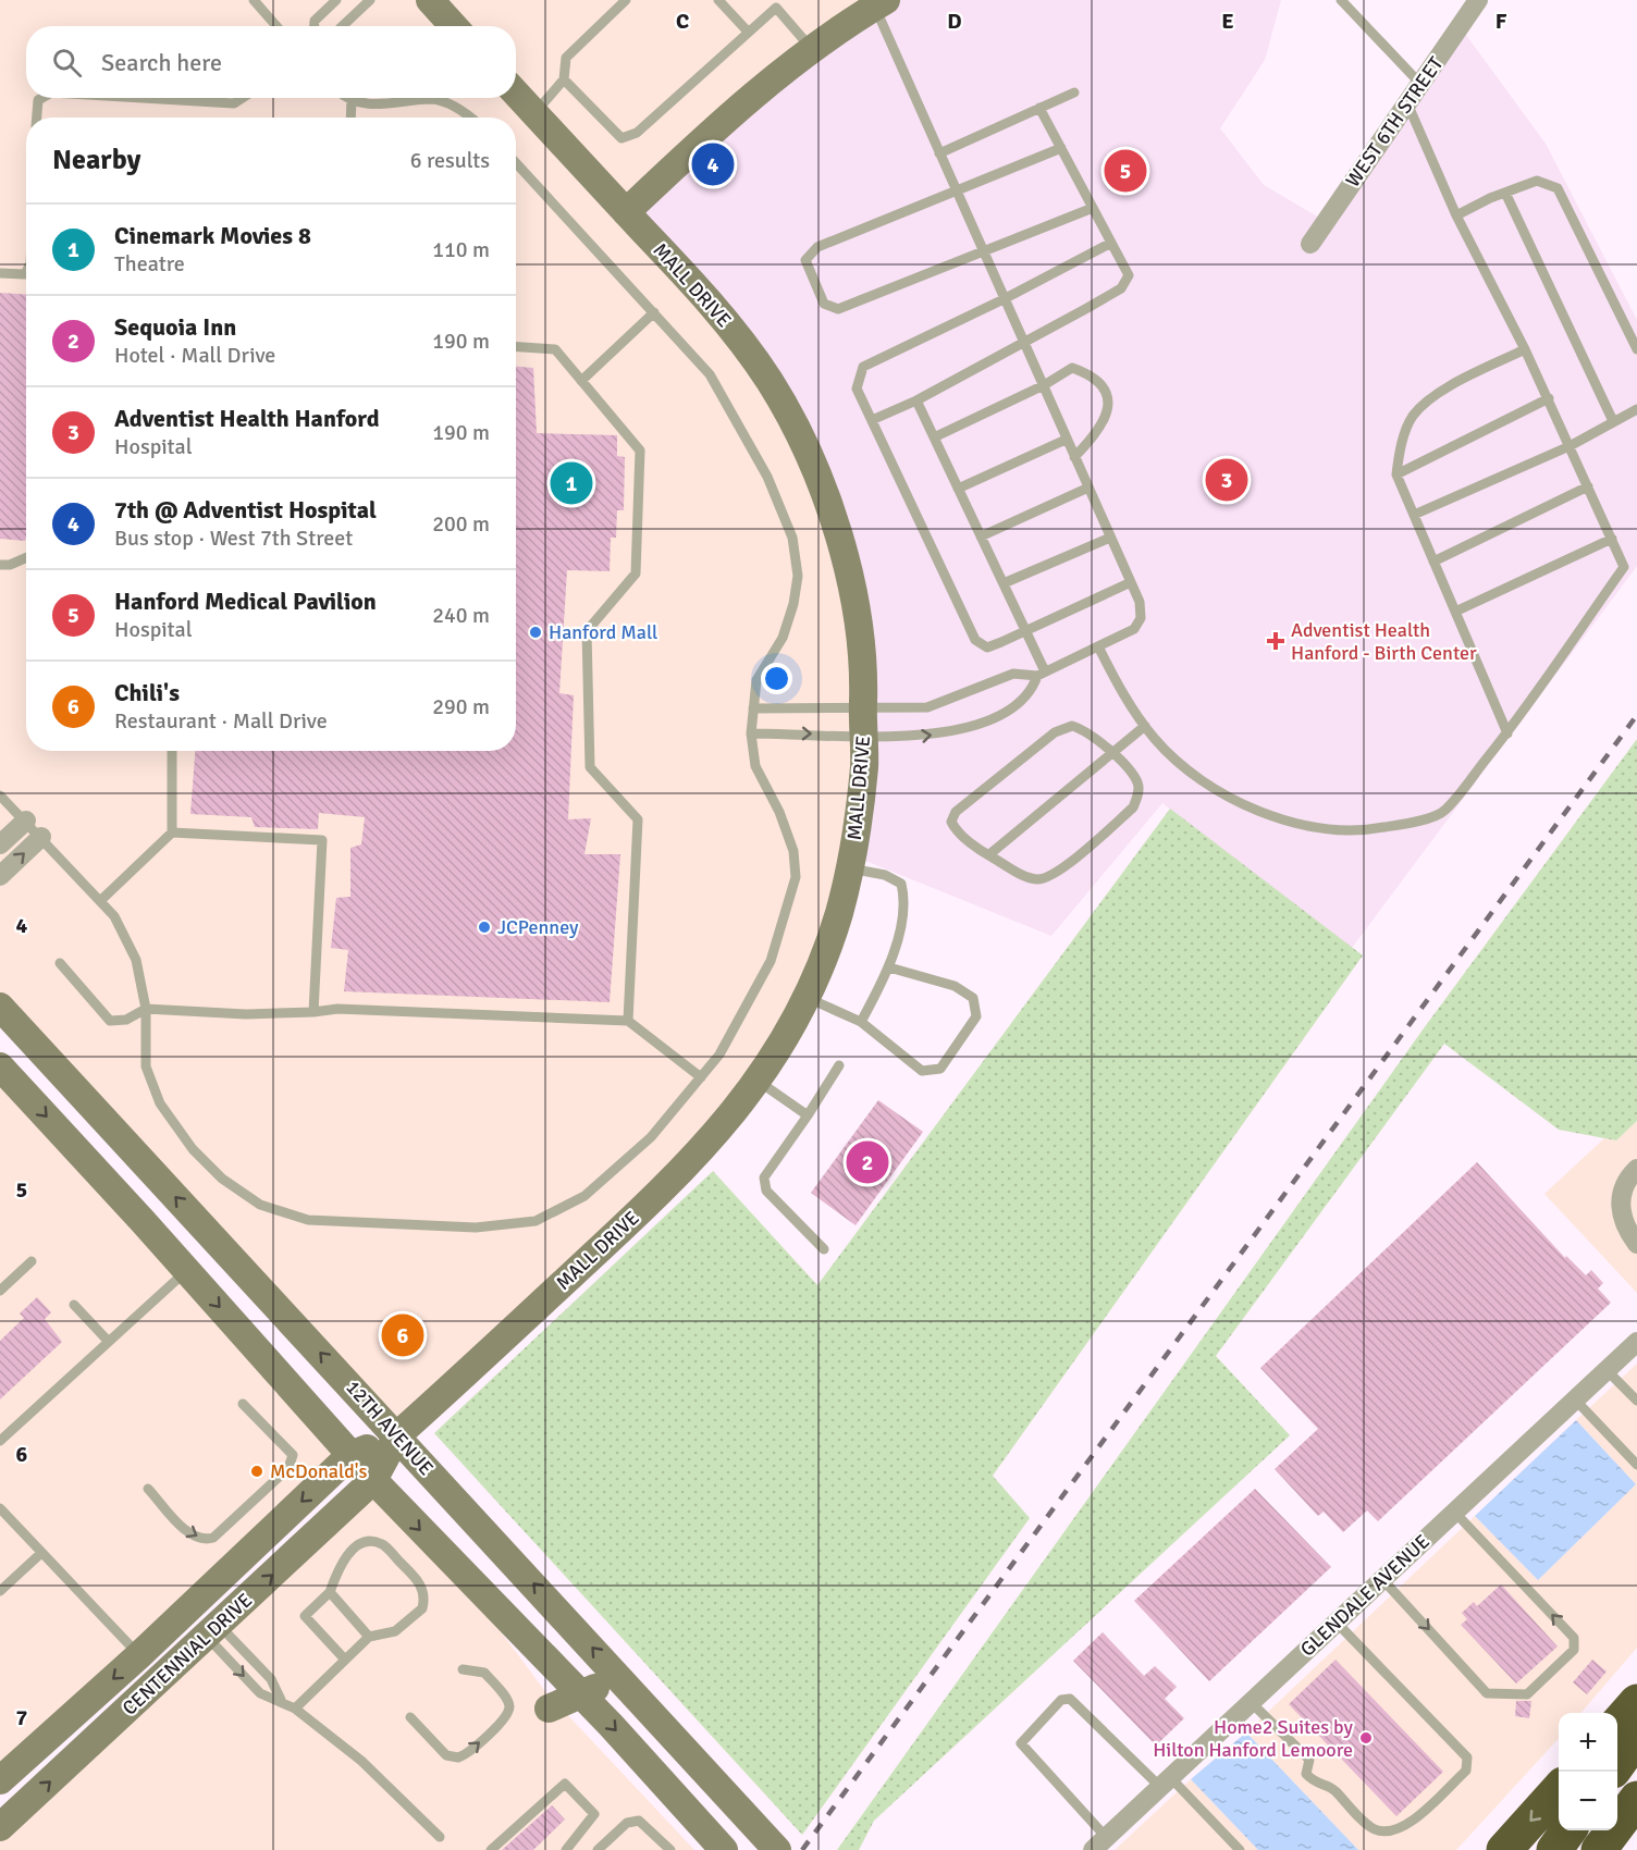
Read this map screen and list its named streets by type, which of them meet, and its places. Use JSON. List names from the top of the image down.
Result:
{
  "streets": {
    "street": [
      "WEST 6TH STREET",
      "MALL DRIVE",
      "12TH AVENUE",
      "GLENDALE AVENUE",
      "CENTENNIAL DRIVE"
    ]
  },
  "crossings": [
    ["MALL DRIVE", "12TH AVENUE"],
    ["MALL DRIVE", "CENTENNIAL DRIVE"]
  ],
  "places": {
    "other": [
      "Hanford Mall",
      "JCPenney",
      "McDonald's",
      "Home2 Suites by Hilton Hanford Lemoore"
    ],
    "health": ["Adventist Health Hanford - Birth Center"]
  },
  "page": {
    "search": "Search here",
    "heading": ["Nearby", "6 results"],
    "pins": [
      "4",
      "5",
      "3",
      "1",
      "2",
      "6"
    ],
    "list": [
      {
        "mark": "1",
        "name": "Cinemark Movies 8",
        "note": "Theatre",
        "value": "110 m"
      },
      {
        "mark": "2",
        "name": "Sequoia Inn",
        "note": "Hotel · Mall Drive",
        "value": "190 m"
      },
      {
        "mark": "3",
        "name": "Adventist Health Hanford",
        "note": "Hospital",
        "value": "190 m"
      },
      {
        "mark": "4",
        "name": "7th @ Adventist Hospital",
        "note": "Bus stop · West 7th Street",
        "value": "200 m"
      },
      {
        "mark": "5",
        "name": "Hanford Medical Pavilion",
        "note": "Hospital",
        "value": "240 m"
      },
      {
        "mark": "6",
        "name": "Chili's",
        "note": "Restaurant · Mall Drive",
        "value": "290 m"
      }
    ],
    "map_buttons": ["+", "−"]
  },
  "grid": {
    "columns": [
      "C",
      "D",
      "E",
      "F"
    ],
    "rows": [
      "4",
      "5",
      "6",
      "7"
    ]
  }
}
